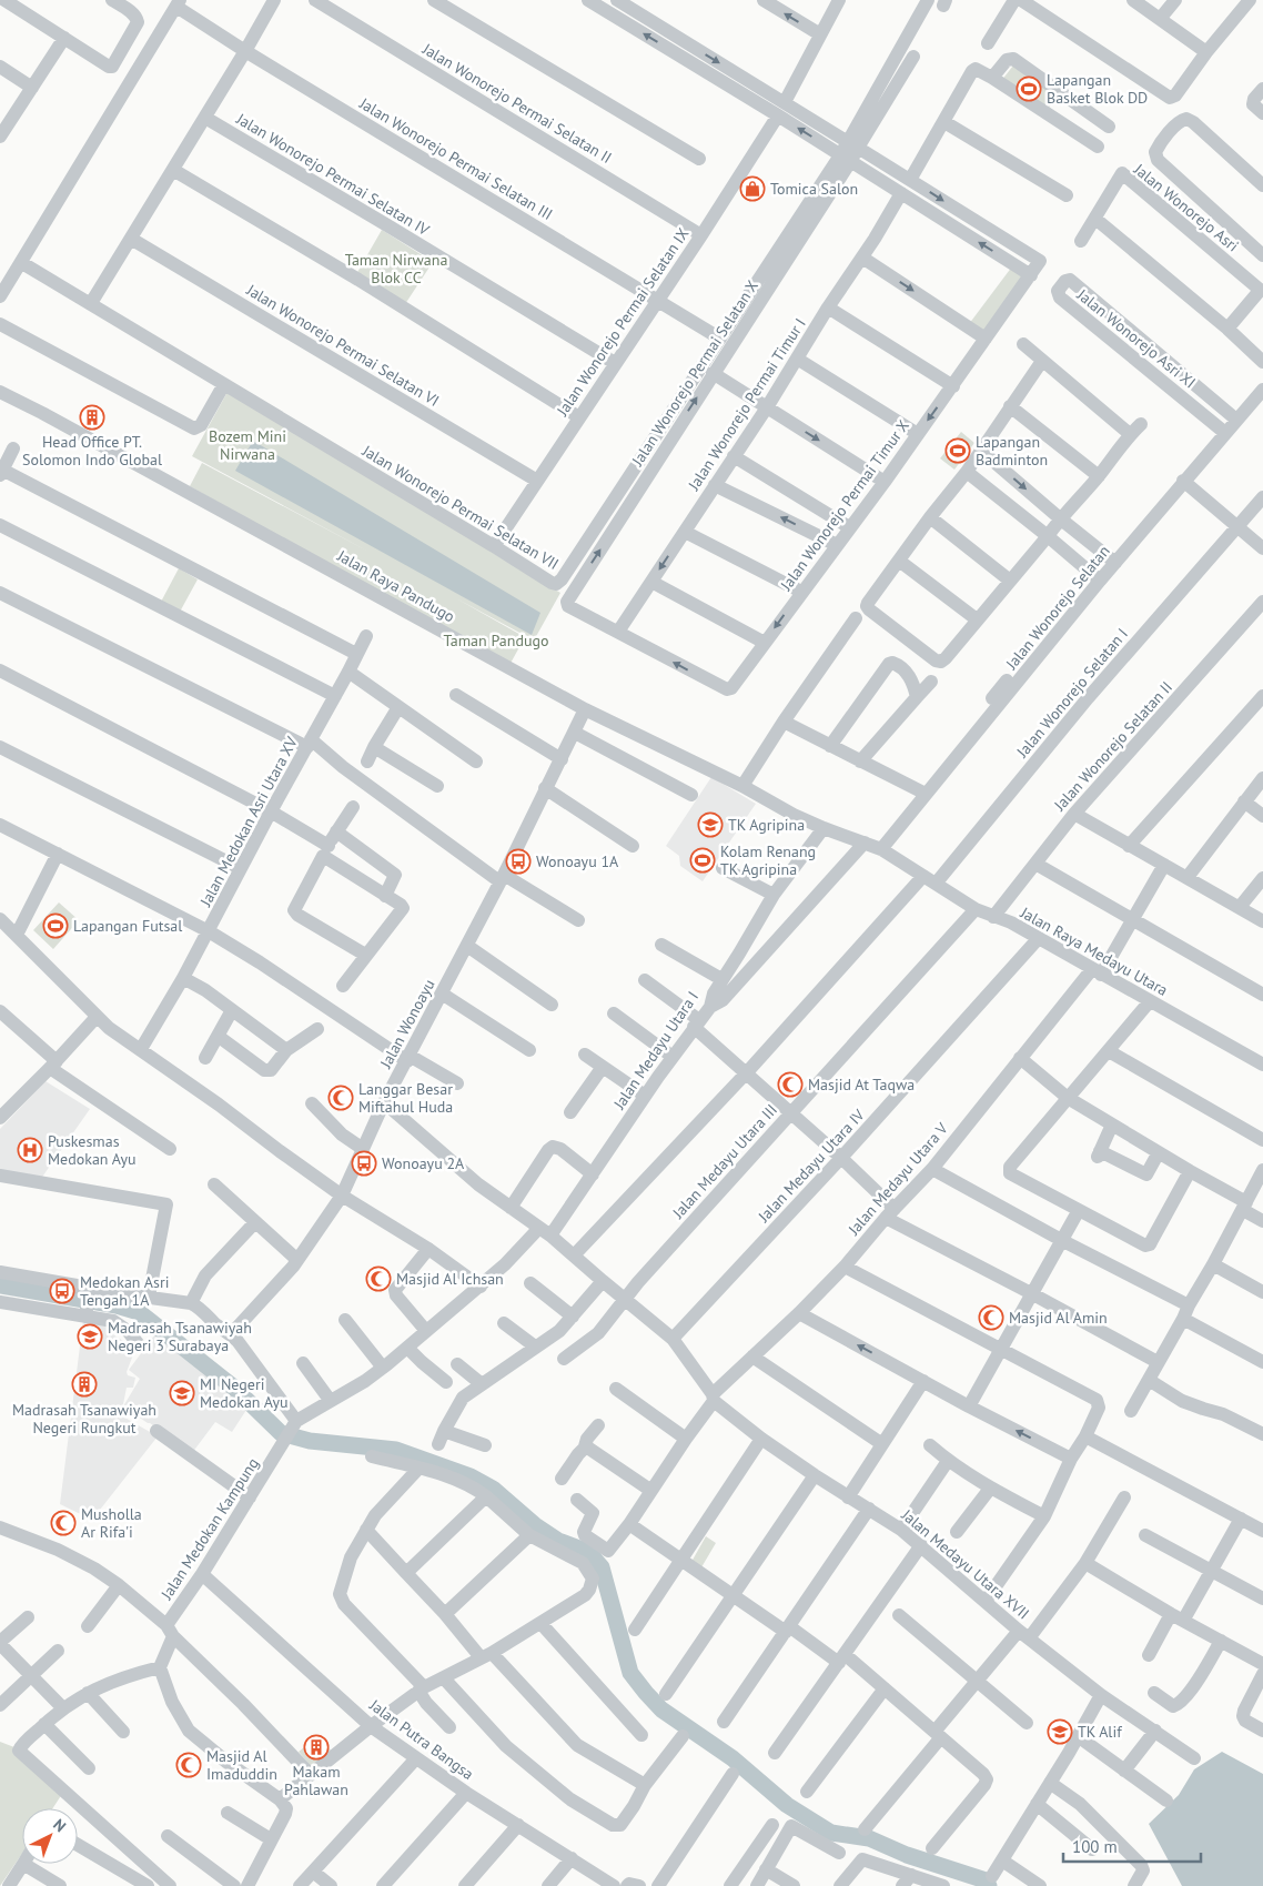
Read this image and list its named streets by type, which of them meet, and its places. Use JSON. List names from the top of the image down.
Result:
{
  "streets": {
    "street": [
      "Jalan Wonorejo Permai Selatan II",
      "Jalan Wonorejo Permai Selatan III",
      "Jalan Wonorejo Permai Selatan IV",
      "Jalan Wonorejo Asri",
      "Jalan Wonorejo Permai Selatan IX",
      "Jalan Wonorejo Asri XI",
      "Jalan Wonorejo Permai Selatan VI",
      "Jalan Wonorejo Permai Selatan X",
      "Jalan Wonorejo Permai Timur I",
      "Jalan Wonorejo Permai Timur X",
      "Jalan Wonorejo Permai Selatan VII",
      "Jalan Raya Pandugo",
      "Jalan Wonorejo Selatan",
      "Jalan Wonorejo Selatan I",
      "Jalan Wonorejo Selatan II",
      "Jalan Medokan Asri Utara XV",
      "Jalan Raya Medayu Utara",
      "Jalan Wonoayu",
      "Jalan Medayu Utara I",
      "Jalan Medayu Utara III",
      "Jalan Medayu Utara IV",
      "Jalan Medayu Utara V",
      "Jalan Medokan Kampung",
      "Jalan Medayu Utara XVII",
      "Jalan Putra Bangsa"
    ]
  },
  "crossings": [
    ["Jalan Wonorejo Permai Selatan II", "Jalan Wonorejo Permai Selatan IX"],
    ["Jalan Wonorejo Permai Selatan III", "Jalan Wonorejo Permai Selatan IX"],
    ["Jalan Wonorejo Permai Selatan III", "Jalan Wonorejo Permai Selatan VII"],
    ["Jalan Wonorejo Permai Selatan IV", "Jalan Wonorejo Permai Selatan IX"],
    ["Jalan Wonorejo Permai Selatan IX", "Jalan Wonorejo Permai Selatan VI"],
    ["Jalan Wonorejo Permai Selatan IX", "Jalan Wonorejo Permai Selatan VII"],
    ["Jalan Wonorejo Asri XI", "Jalan Wonorejo Selatan"],
    ["Jalan Wonorejo Permai Selatan X", "Jalan Wonorejo Permai Timur I"],
    ["Jalan Wonorejo Permai Selatan X", "Jalan Wonorejo Permai Timur X"],
    ["Jalan Wonorejo Permai Selatan X", "Jalan Wonorejo Permai Selatan VII"],
    ["Jalan Wonorejo Permai Timur I", "Jalan Wonorejo Permai Timur X"],
    ["Jalan Raya Pandugo", "Jalan Wonorejo Selatan"],
    ["Jalan Raya Pandugo", "Jalan Raya Medayu Utara"],
    ["Jalan Raya Pandugo", "Jalan Wonoayu"],
    ["Jalan Raya Pandugo", "Jalan Medayu Utara I"],
    ["Jalan Wonorejo Selatan", "Jalan Raya Medayu Utara"],
    ["Jalan Wonorejo Selatan I", "Jalan Raya Medayu Utara"],
    ["Jalan Wonorejo Selatan II", "Jalan Raya Medayu Utara"],
    ["Jalan Raya Medayu Utara", "Jalan Medayu Utara III"],
    ["Jalan Raya Medayu Utara", "Jalan Medayu Utara IV"],
    ["Jalan Raya Medayu Utara", "Jalan Medayu Utara V"],
    ["Jalan Wonoayu", "Jalan Medayu Utara XVII"],
    ["Jalan Medayu Utara I", "Jalan Medokan Kampung"],
    ["Jalan Medayu Utara I", "Jalan Medayu Utara XVII"],
    ["Jalan Medayu Utara III", "Jalan Medayu Utara XVII"],
    ["Jalan Medayu Utara IV", "Jalan Medayu Utara XVII"],
    ["Jalan Medayu Utara V", "Jalan Medayu Utara XVII"],
    ["Jalan Medokan Kampung", "Jalan Putra Bangsa"]
  ],
  "one_way": ["Jalan Wonorejo Permai Selatan X"],
  "parks": ["Taman Nirwana Blok CC", "Bozem Mini Nirwana", "Taman Pandugo"],
  "places": {
    "sports": [
      "Lapangan Basket Blok DD",
      "Lapangan Badminton",
      "Kolam Renang TK Agripina",
      "Lapangan Futsal"
    ],
    "shop": ["Tomica Salon"],
    "building": ["Head Office PT. Solomon Indo Global", "Madrasah Tsanawiyah Negeri Rungkut", "Makam Pahlawan"],
    "school or university": [
      "TK Agripina",
      "Madrasah Tsanawiyah Negeri 3 Surabaya",
      "MI Negeri Medokan Ayu",
      "TK Alif"
    ],
    "bus stop": ["Wonoayu 1A", "Wonoayu 2A", "Medokan Asri Tengah 1A"],
    "mosque": [
      "Masjid At Taqwa",
      "Langgar Besar Miftahul Huda",
      "Masjid Al Ichsan",
      "Masjid Al Amin",
      "Musholla Ar Rifa'i",
      "Masjid Al Imaduddin"
    ],
    "hospital": ["Puskesmas Medokan Ayu"]
  },
  "scale_bar": "100 m",
  "north": "top right"
}
